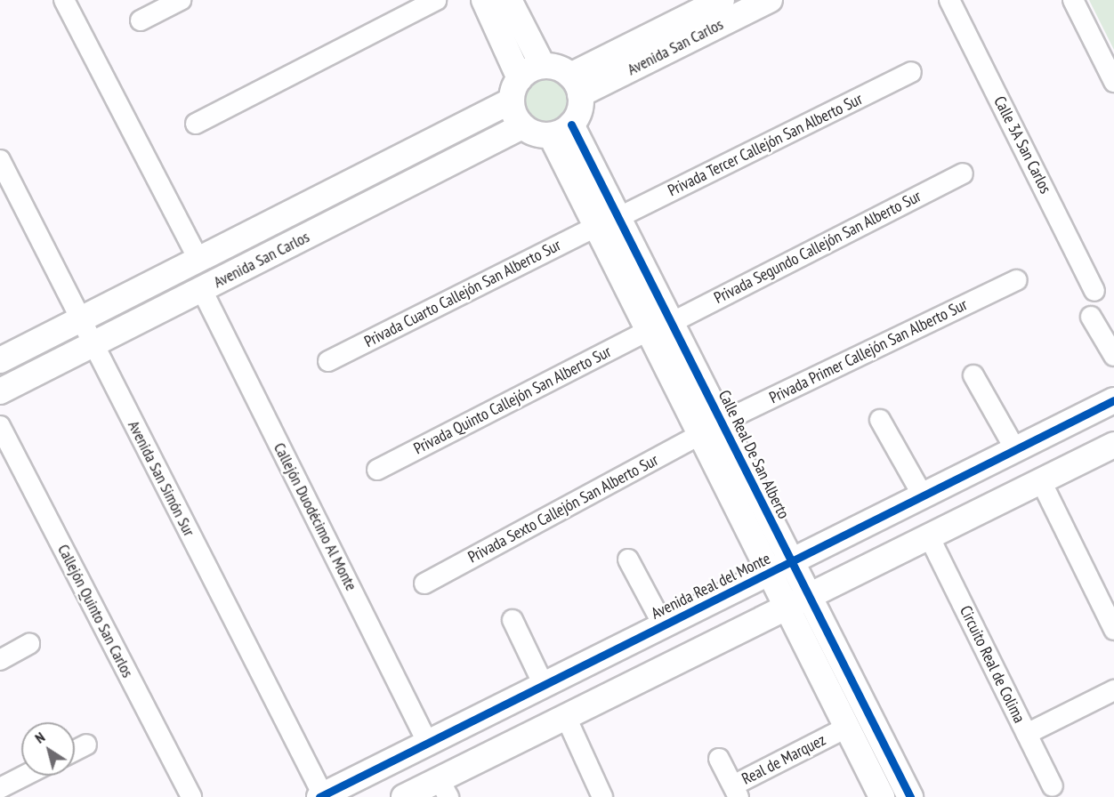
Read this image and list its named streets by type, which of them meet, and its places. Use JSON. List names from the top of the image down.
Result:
{
  "streets": {
    "street": [
      "Avenida San Carlos",
      "Privada Tercer Callejón San Alberto Sur",
      "Calle 3A San Carlos",
      "Privada Segundo Callejón San Alberto Sur",
      "Privada Cuarto Callejón San Alberto Sur",
      "Privada Primer Callejón San Alberto Sur",
      "Privada Quinto Callejón San Alberto Sur",
      "Calle Real De San Alberto",
      "Avenida San Simón Sur",
      "Privada Sexto Callejón San Alberto Sur",
      "Callejón Duodécimo Al Monte",
      "Avenida Real del Monte",
      "Callejón Quinto San Carlos",
      "Circuito Real de Colima",
      "Real de Marquez"
    ]
  },
  "crossings": [
    ["Avenida San Carlos", "Calle Real De San Alberto"],
    ["Avenida San Carlos", "Avenida San Simón Sur"],
    ["Avenida San Carlos", "Callejón Duodécimo Al Monte"],
    ["Privada Tercer Callejón San Alberto Sur", "Privada Cuarto Callejón San Alberto Sur"],
    ["Privada Tercer Callejón San Alberto Sur", "Calle Real De San Alberto"],
    ["Privada Segundo Callejón San Alberto Sur", "Calle Real De San Alberto"],
    ["Privada Cuarto Callejón San Alberto Sur", "Calle Real De San Alberto"],
    ["Privada Primer Callejón San Alberto Sur", "Calle Real De San Alberto"],
    ["Privada Primer Callejón San Alberto Sur", "Privada Sexto Callejón San Alberto Sur"],
    ["Privada Quinto Callejón San Alberto Sur", "Calle Real De San Alberto"],
    ["Calle Real De San Alberto", "Privada Sexto Callejón San Alberto Sur"],
    ["Calle Real De San Alberto", "Avenida Real del Monte"],
    ["Calle Real De San Alberto", "Real de Marquez"],
    ["Avenida San Simón Sur", "Avenida Real del Monte"],
    ["Callejón Duodécimo Al Monte", "Avenida Real del Monte"]
  ],
  "north": "top left"
}
